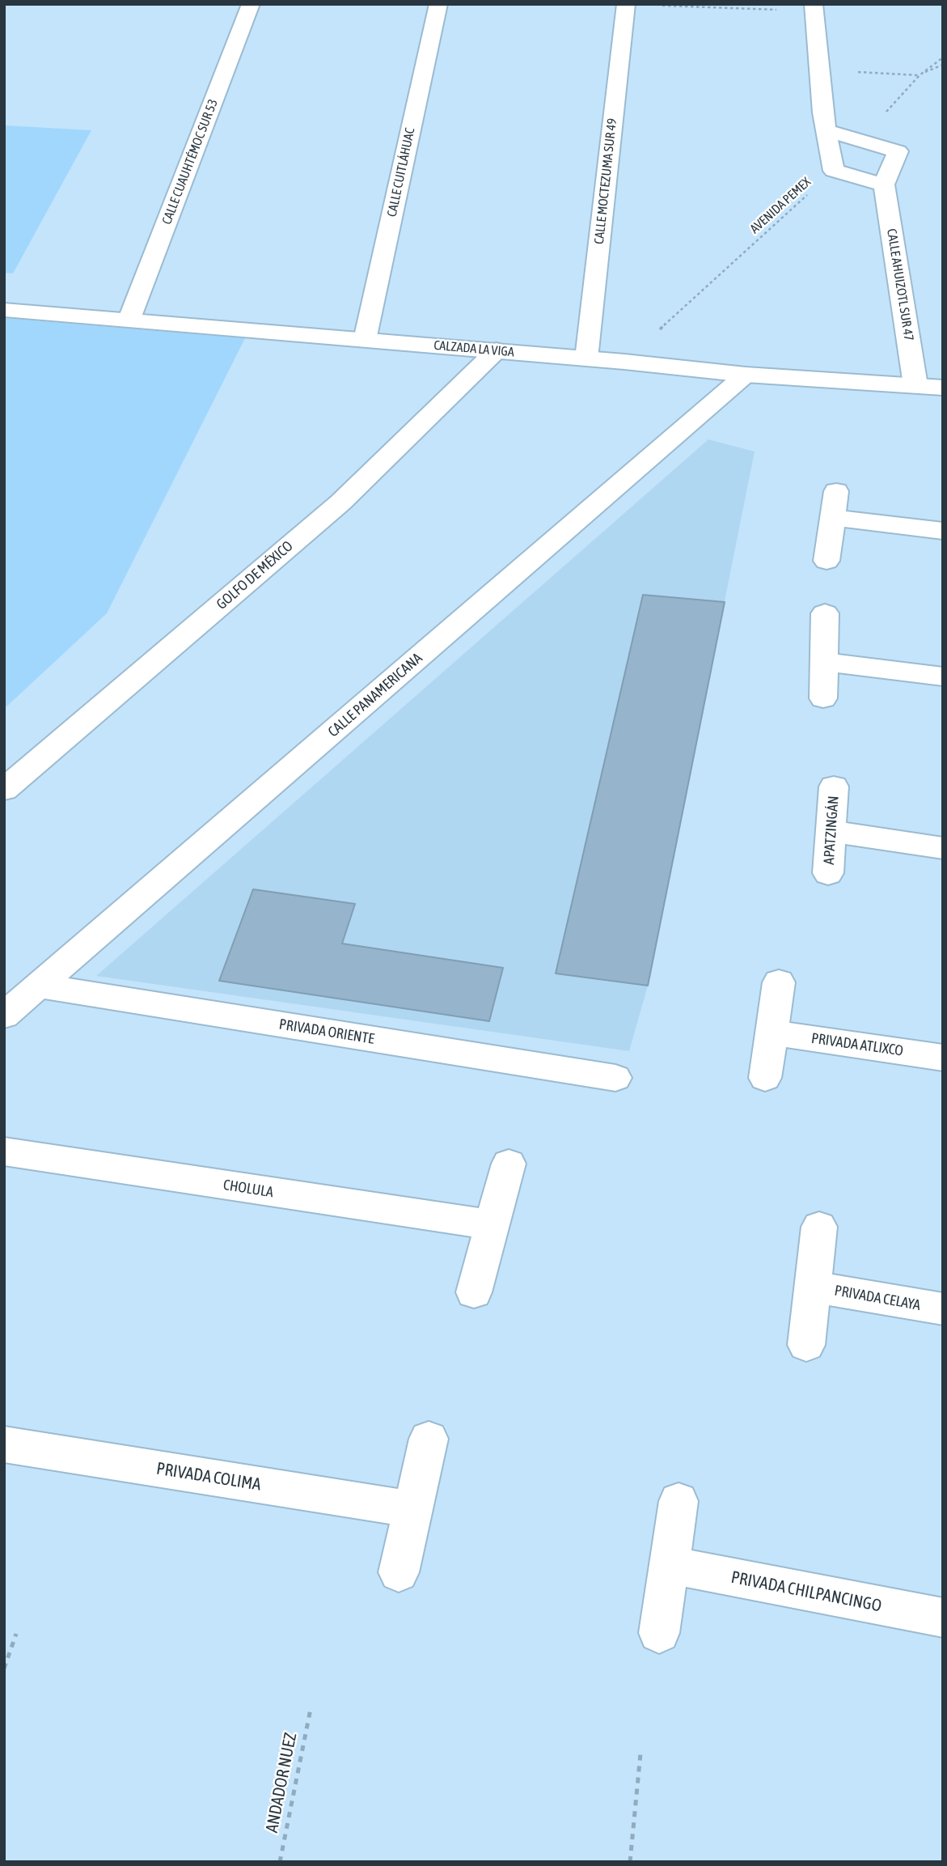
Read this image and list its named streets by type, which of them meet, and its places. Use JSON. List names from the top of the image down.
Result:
{
  "streets": {
    "street": [
      "CALLE CUAUHTÉMOC SUR 53",
      "CALLE CUITLÁHUAC",
      "CALLE MOCTEZUMA SUR 49",
      "CALLE AHUIZOTL SUR 47",
      "CALZADA LA VIGA",
      "GOLFO DE MÉXICO",
      "CALLE PANAMERICANA",
      "APATZINGÁN",
      "PRIVADA ORIENTE",
      "PRIVADA ATLIXCO",
      "CHOLULA",
      "PRIVADA CELAYA",
      "PRIVADA COLIMA",
      "PRIVADA CHILPANCINGO"
    ],
    "path": ["AVENIDA PEMEX", "ANDADOR NUEZ"]
  },
  "crossings": [
    ["CALLE CUAUHTÉMOC SUR 53", "CALZADA LA VIGA"],
    ["CALLE CUITLÁHUAC", "CALZADA LA VIGA"],
    ["CALLE MOCTEZUMA SUR 49", "CALZADA LA VIGA"],
    ["AVENIDA PEMEX", "CALZADA LA VIGA"],
    ["CALLE AHUIZOTL SUR 47", "CALZADA LA VIGA"],
    ["CALZADA LA VIGA", "GOLFO DE MÉXICO"],
    ["CALZADA LA VIGA", "CALLE PANAMERICANA"],
    ["CALLE PANAMERICANA", "PRIVADA ORIENTE"]
  ]
}
